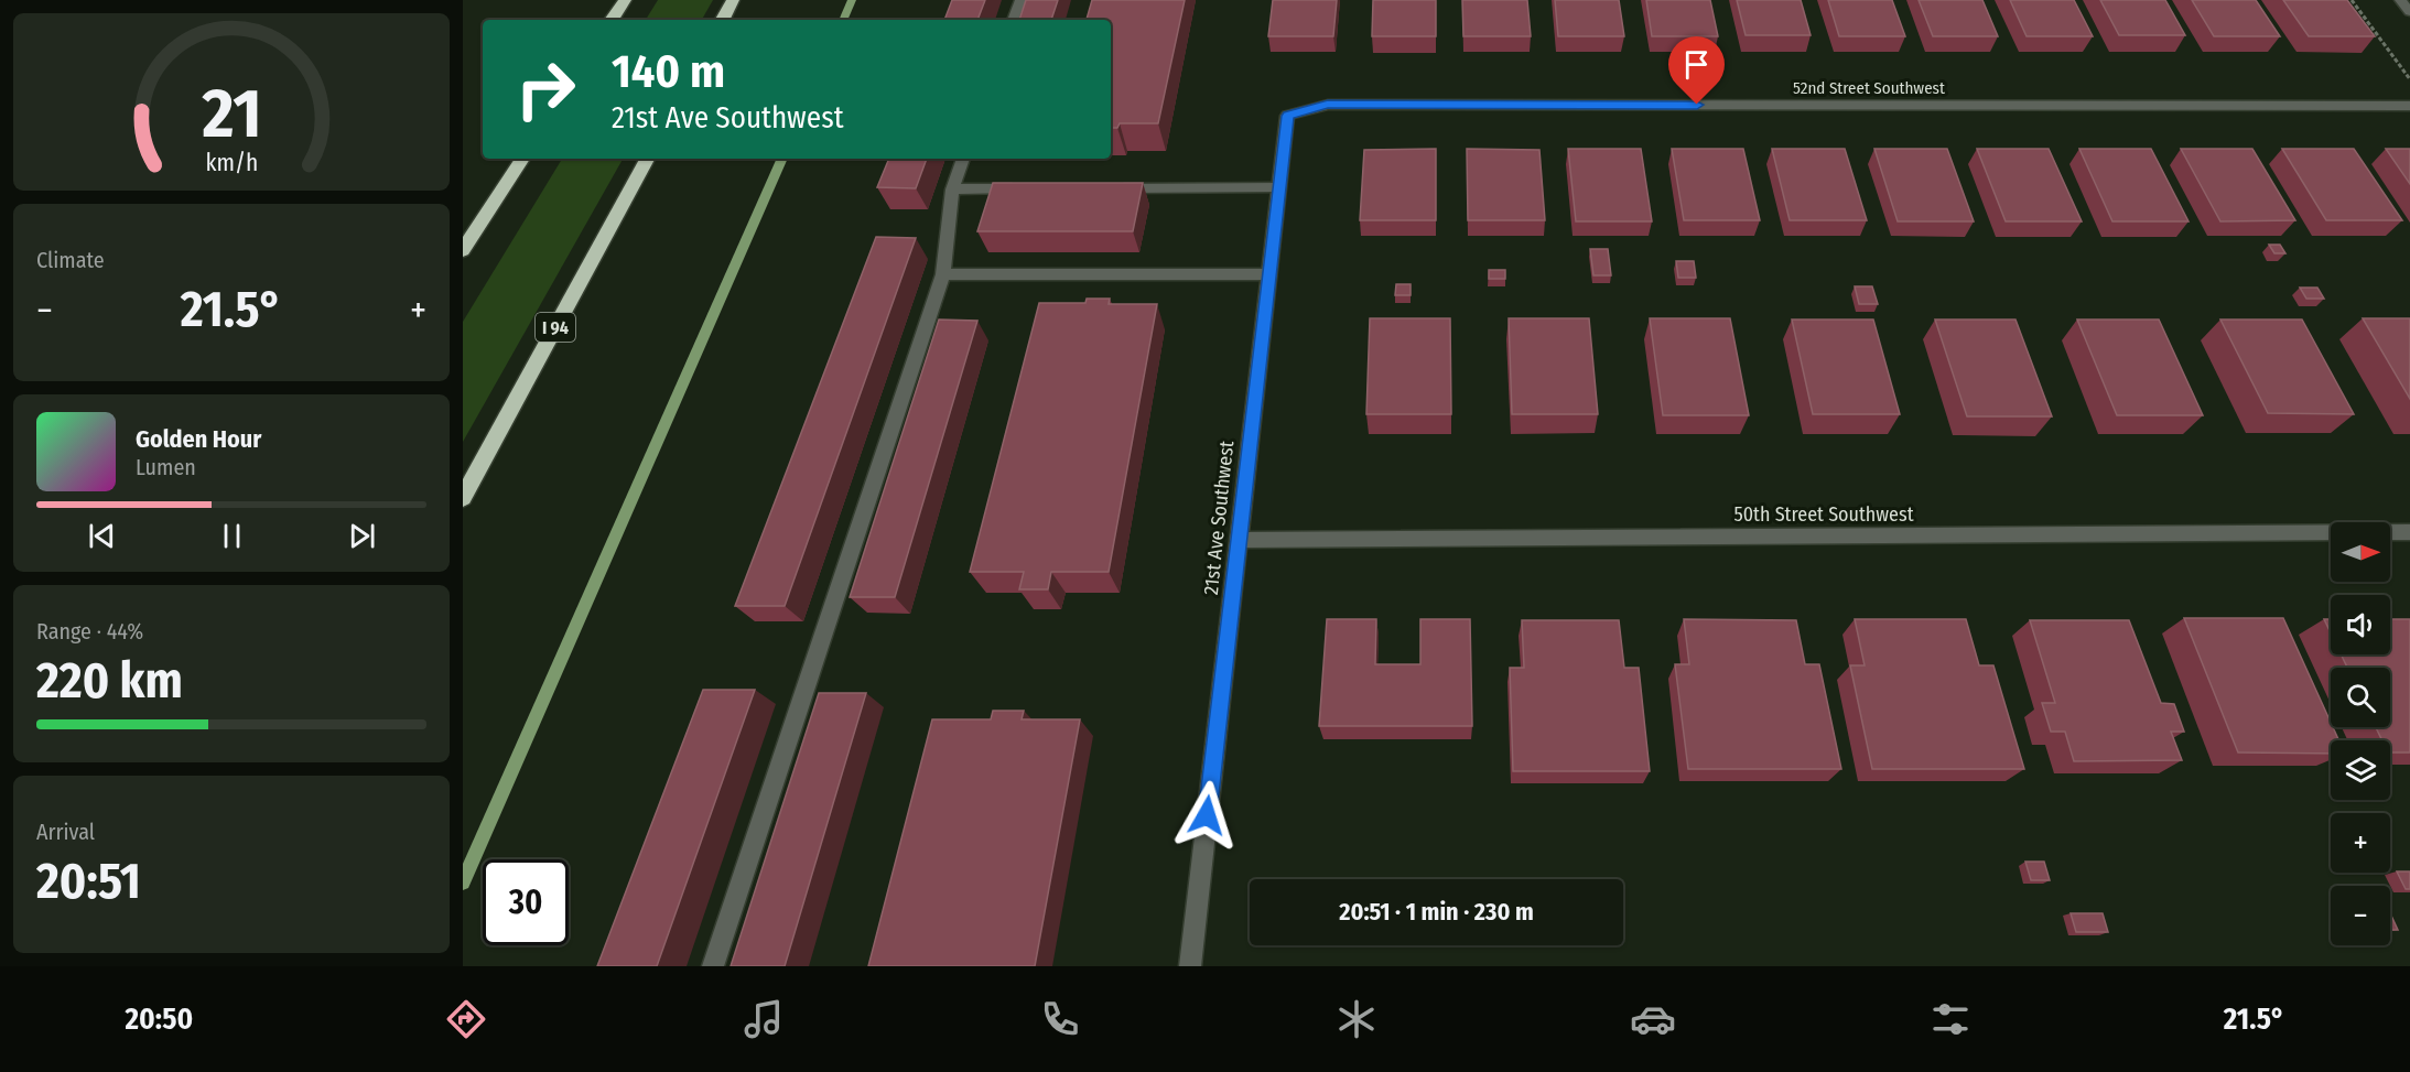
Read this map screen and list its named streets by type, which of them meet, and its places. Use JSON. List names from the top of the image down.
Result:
{
  "streets": {
    "highway": ["I 94"],
    "street": ["52nd Street Southwest", "50th Street Southwest", "21st Ave Southwest"]
  },
  "crossings": [
    ["52nd Street Southwest", "21st Ave Southwest"],
    ["50th Street Southwest", "21st Ave Southwest"]
  ],
  "north": "right",
  "page": {
    "turn": ["140 m", "21st Ave Southwest"],
    "tile": [
      "Climate",
      ["Range · 44%", "220 km"],
      ["Arrival", "20:51"]
    ],
    "heat": ["−", "21.5°", "+"],
    "song": ["Golden Hour", "Lumen"],
    "map_buttons": ["+", "−"],
    "limit": "30",
    "trip": "20:51 · 1 min · 230 m",
    "tabs": ["20:50", "21.5°"],
    "gauge": ["21", "km/h"]
  }
}
